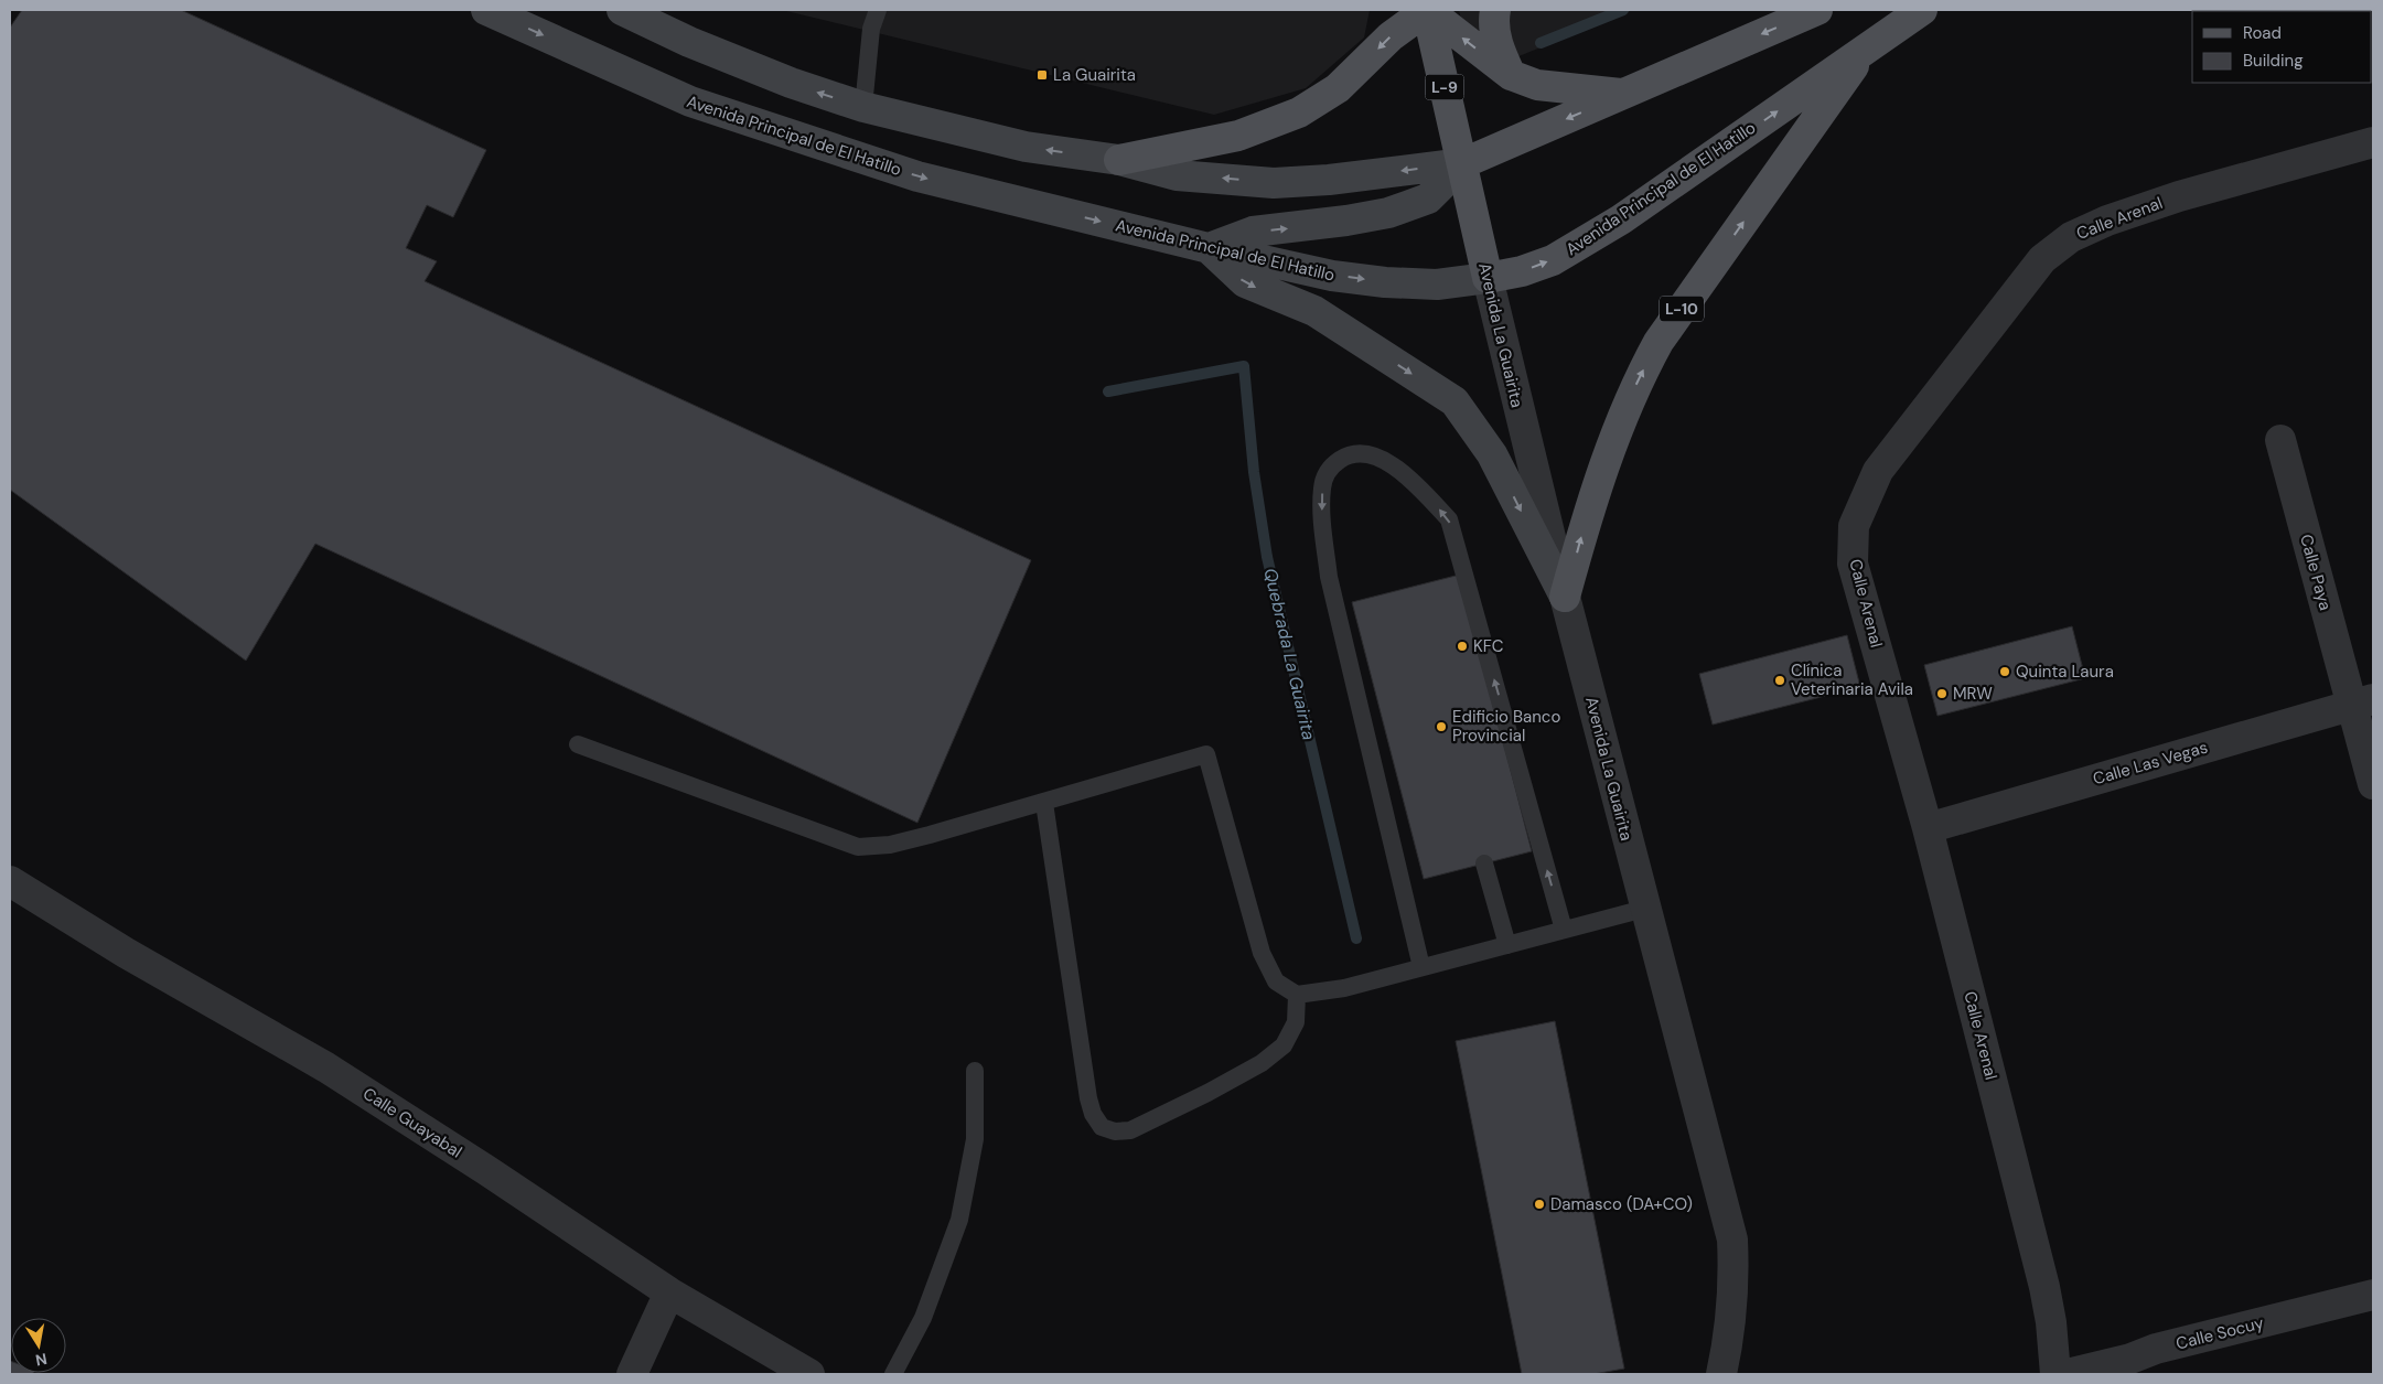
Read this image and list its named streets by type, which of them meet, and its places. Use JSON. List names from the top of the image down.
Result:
{
  "streets": {
    "main road": [
      "L-9",
      "Avenida Principal de El Hatillo",
      "L-10",
      "Avenida La Guairita"
    ],
    "street": [
      "Calle Arenal",
      "Calle Paya",
      "Calle Las Vegas",
      "Calle Guayabal",
      "Calle Socuy"
    ]
  },
  "crossings": [
    ["L-9", "Avenida La Guairita"],
    ["Avenida Principal de El Hatillo", "L-10"],
    ["Avenida Principal de El Hatillo", "Avenida La Guairita"],
    ["Calle Arenal", "Calle Las Vegas"],
    ["L-10", "Avenida La Guairita"],
    ["Calle Paya", "Calle Las Vegas"]
  ],
  "water": ["Quebrada La Guairita"],
  "places": {
    "transit": ["La Guairita"],
    "other": [
      "KFC",
      "Quinta Laura",
      "Clínica Veterinaria Avila",
      "MRW",
      "Edificio Banco Provincial",
      "Damasco (DA+CO)"
    ]
  },
  "legend": ["Road", "Building"],
  "north": "bottom"
}
